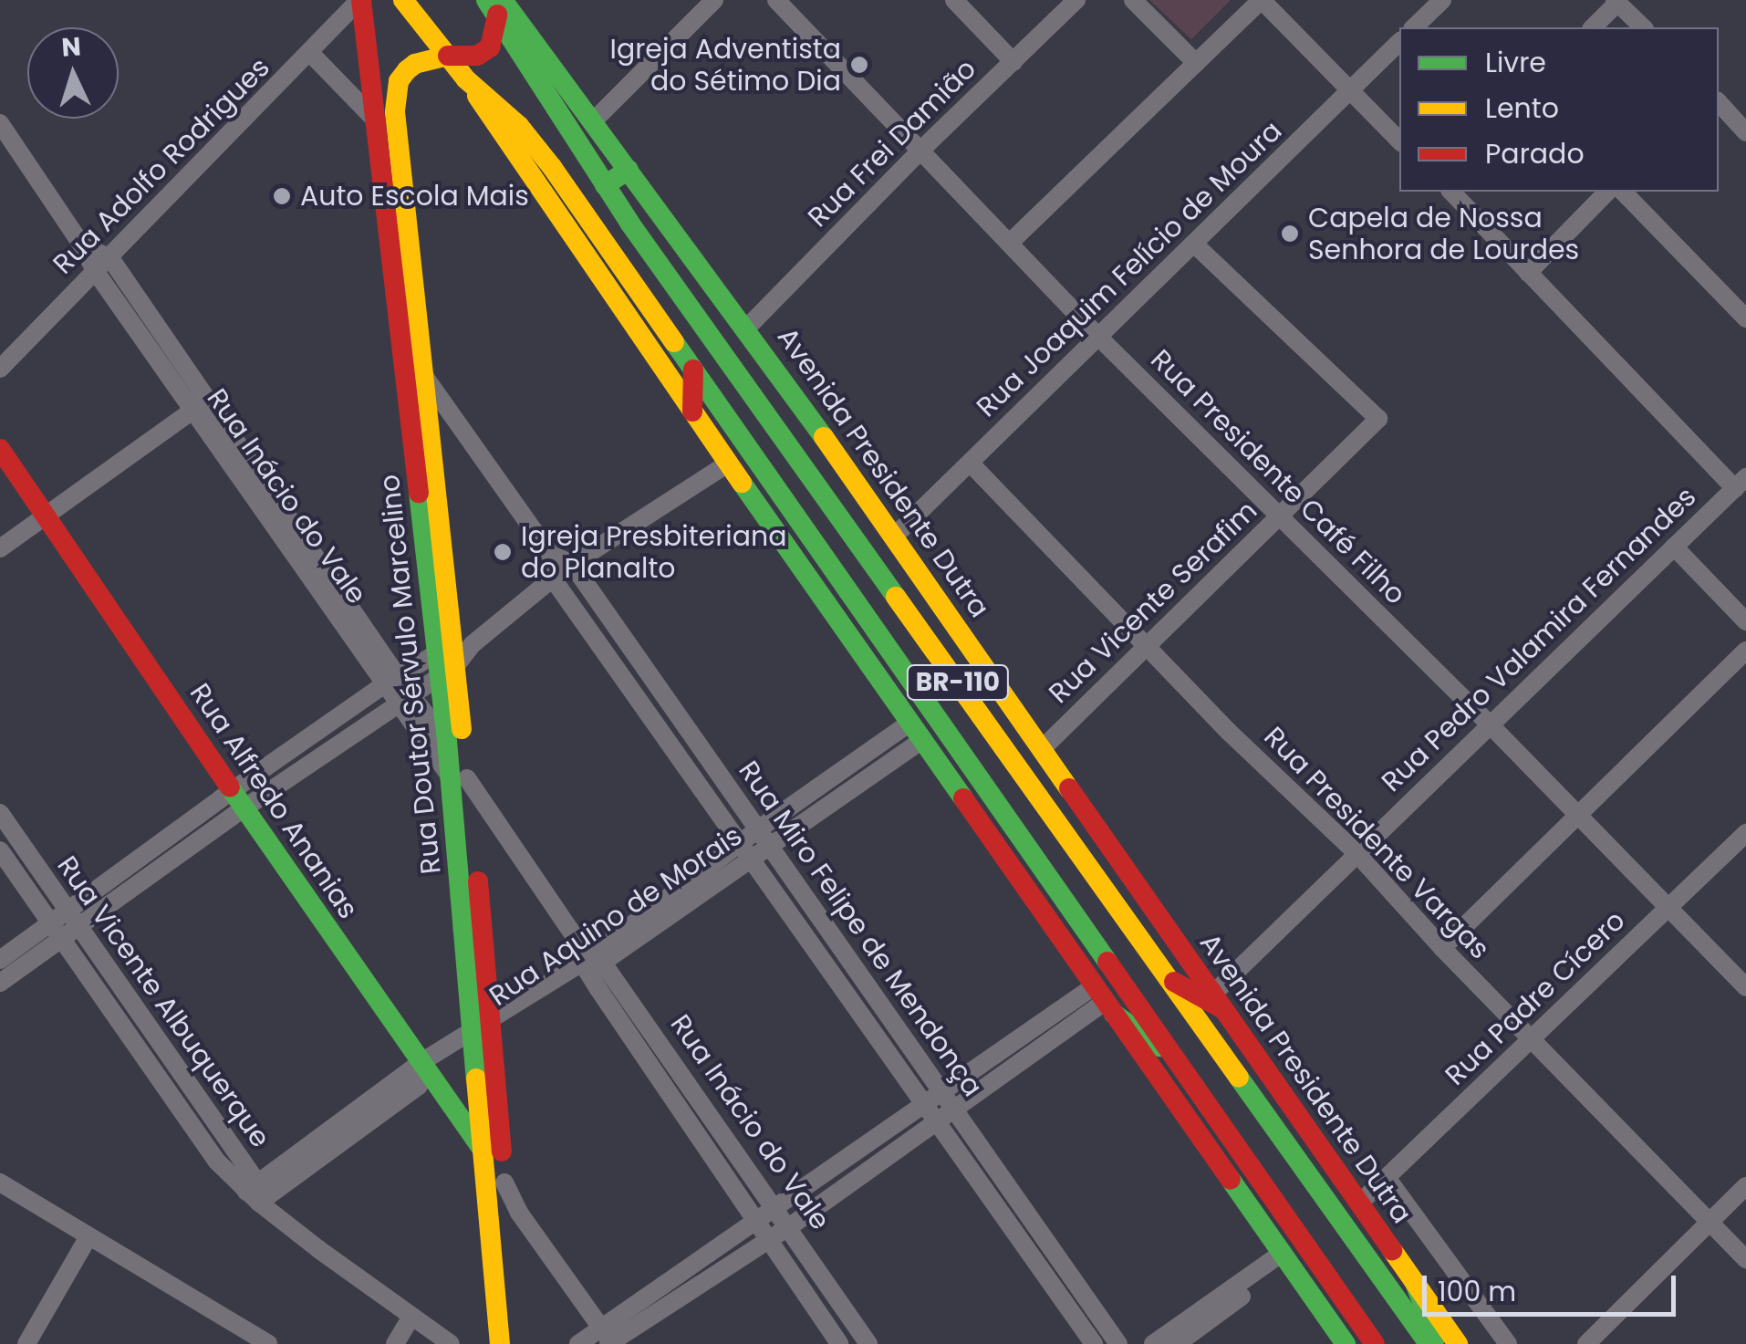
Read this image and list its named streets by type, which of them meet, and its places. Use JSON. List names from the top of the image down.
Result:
{
  "streets": {
    "main road": [
      "Avenida Presidente Dutra",
      "Rua Doutor Sérvulo Marcelino",
      "BR-110",
      "Rua Alfredo Ananias"
    ],
    "street": [
      "Rua Frei Damião",
      "Rua Adolfo Rodrigues",
      "Rua Joaquim Felício de Moura",
      "Rua Presidente Café Filho",
      "Rua Inácio do Vale",
      "Rua Vicente Serafim",
      "Rua Pedro Valamira Fernandes",
      "Rua Presidente Vargas",
      "Rua Aquino de Morais",
      "Rua Miro Felipe de Mendonça",
      "Rua Padre Cícero",
      "Rua Vicente Albuquerque"
    ]
  },
  "crossings": [
    ["Rua Frei Damião", "Avenida Presidente Dutra"],
    ["Rua Frei Damião", "Rua Presidente Café Filho"],
    ["Rua Adolfo Rodrigues", "Rua Inácio do Vale"],
    ["Rua Adolfo Rodrigues", "Rua Doutor Sérvulo Marcelino"],
    ["Rua Joaquim Felício de Moura", "Avenida Presidente Dutra"],
    ["Rua Joaquim Felício de Moura", "Rua Presidente Café Filho"],
    ["Rua Joaquim Felício de Moura", "Rua Vicente Serafim"],
    ["Rua Joaquim Felício de Moura", "Rua Presidente Vargas"],
    ["Avenida Presidente Dutra", "Rua Vicente Serafim"],
    ["Avenida Presidente Dutra", "Rua Pedro Valamira Fernandes"],
    ["Avenida Presidente Dutra", "Rua Doutor Sérvulo Marcelino"],
    ["Avenida Presidente Dutra", "Rua Padre Cícero"],
    ["Rua Presidente Café Filho", "Rua Vicente Serafim"],
    ["Rua Presidente Café Filho", "Rua Pedro Valamira Fernandes"],
    ["Rua Presidente Café Filho", "Rua Padre Cícero"],
    ["Rua Inácio do Vale", "Rua Doutor Sérvulo Marcelino"],
    ["Rua Inácio do Vale", "Rua Aquino de Morais"],
    ["Rua Vicente Serafim", "Rua Presidente Vargas"],
    ["Rua Pedro Valamira Fernandes", "Rua Presidente Vargas"],
    ["Rua Doutor Sérvulo Marcelino", "BR-110"],
    ["Rua Doutor Sérvulo Marcelino", "Rua Alfredo Ananias"],
    ["Rua Doutor Sérvulo Marcelino", "Rua Aquino de Morais"],
    ["Rua Alfredo Ananias", "Rua Aquino de Morais"],
    ["Rua Presidente Vargas", "Rua Padre Cícero"],
    ["Rua Aquino de Morais", "Rua Miro Felipe de Mendonça"],
    ["Rua Aquino de Morais", "Rua Vicente Albuquerque"]
  ],
  "places": [
    "Igreja Adventista do Sétimo Dia",
    "Auto Escola Mais",
    "Capela de Nossa Senhora de Lourdes",
    "Igreja Presbiteriana do Planalto"
  ],
  "legend": ["Livre", "Lento", "Parado"],
  "scale_bar": "100 m",
  "north": "top"
}
